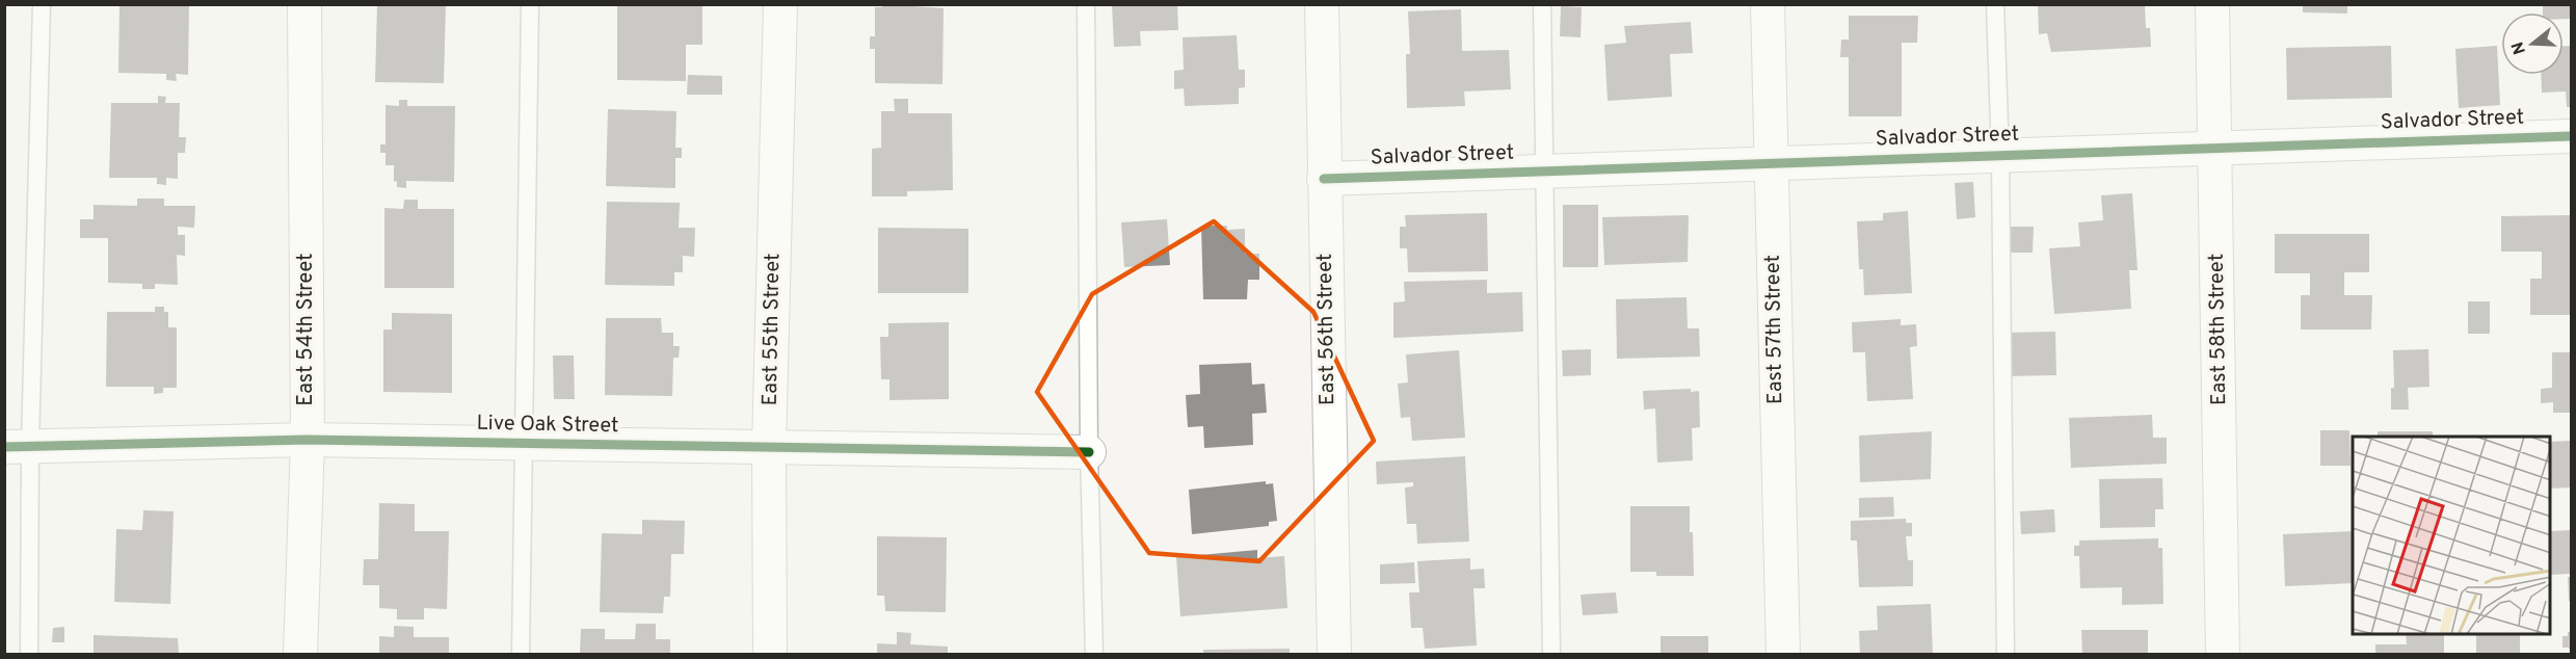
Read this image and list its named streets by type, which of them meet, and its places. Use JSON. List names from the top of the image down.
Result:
{
  "streets": {
    "street": [
      "Salvador Street",
      "East 54th Street",
      "East 55th Street",
      "East 56th Street",
      "East 57th Street",
      "East 58th Street",
      "Live Oak Street"
    ]
  },
  "crossings": [
    ["Salvador Street", "East 56th Street"],
    ["Salvador Street", "East 57th Street"],
    ["Salvador Street", "East 58th Street"],
    ["East 54th Street", "Live Oak Street"],
    ["East 55th Street", "Live Oak Street"]
  ],
  "north": "left"
}
